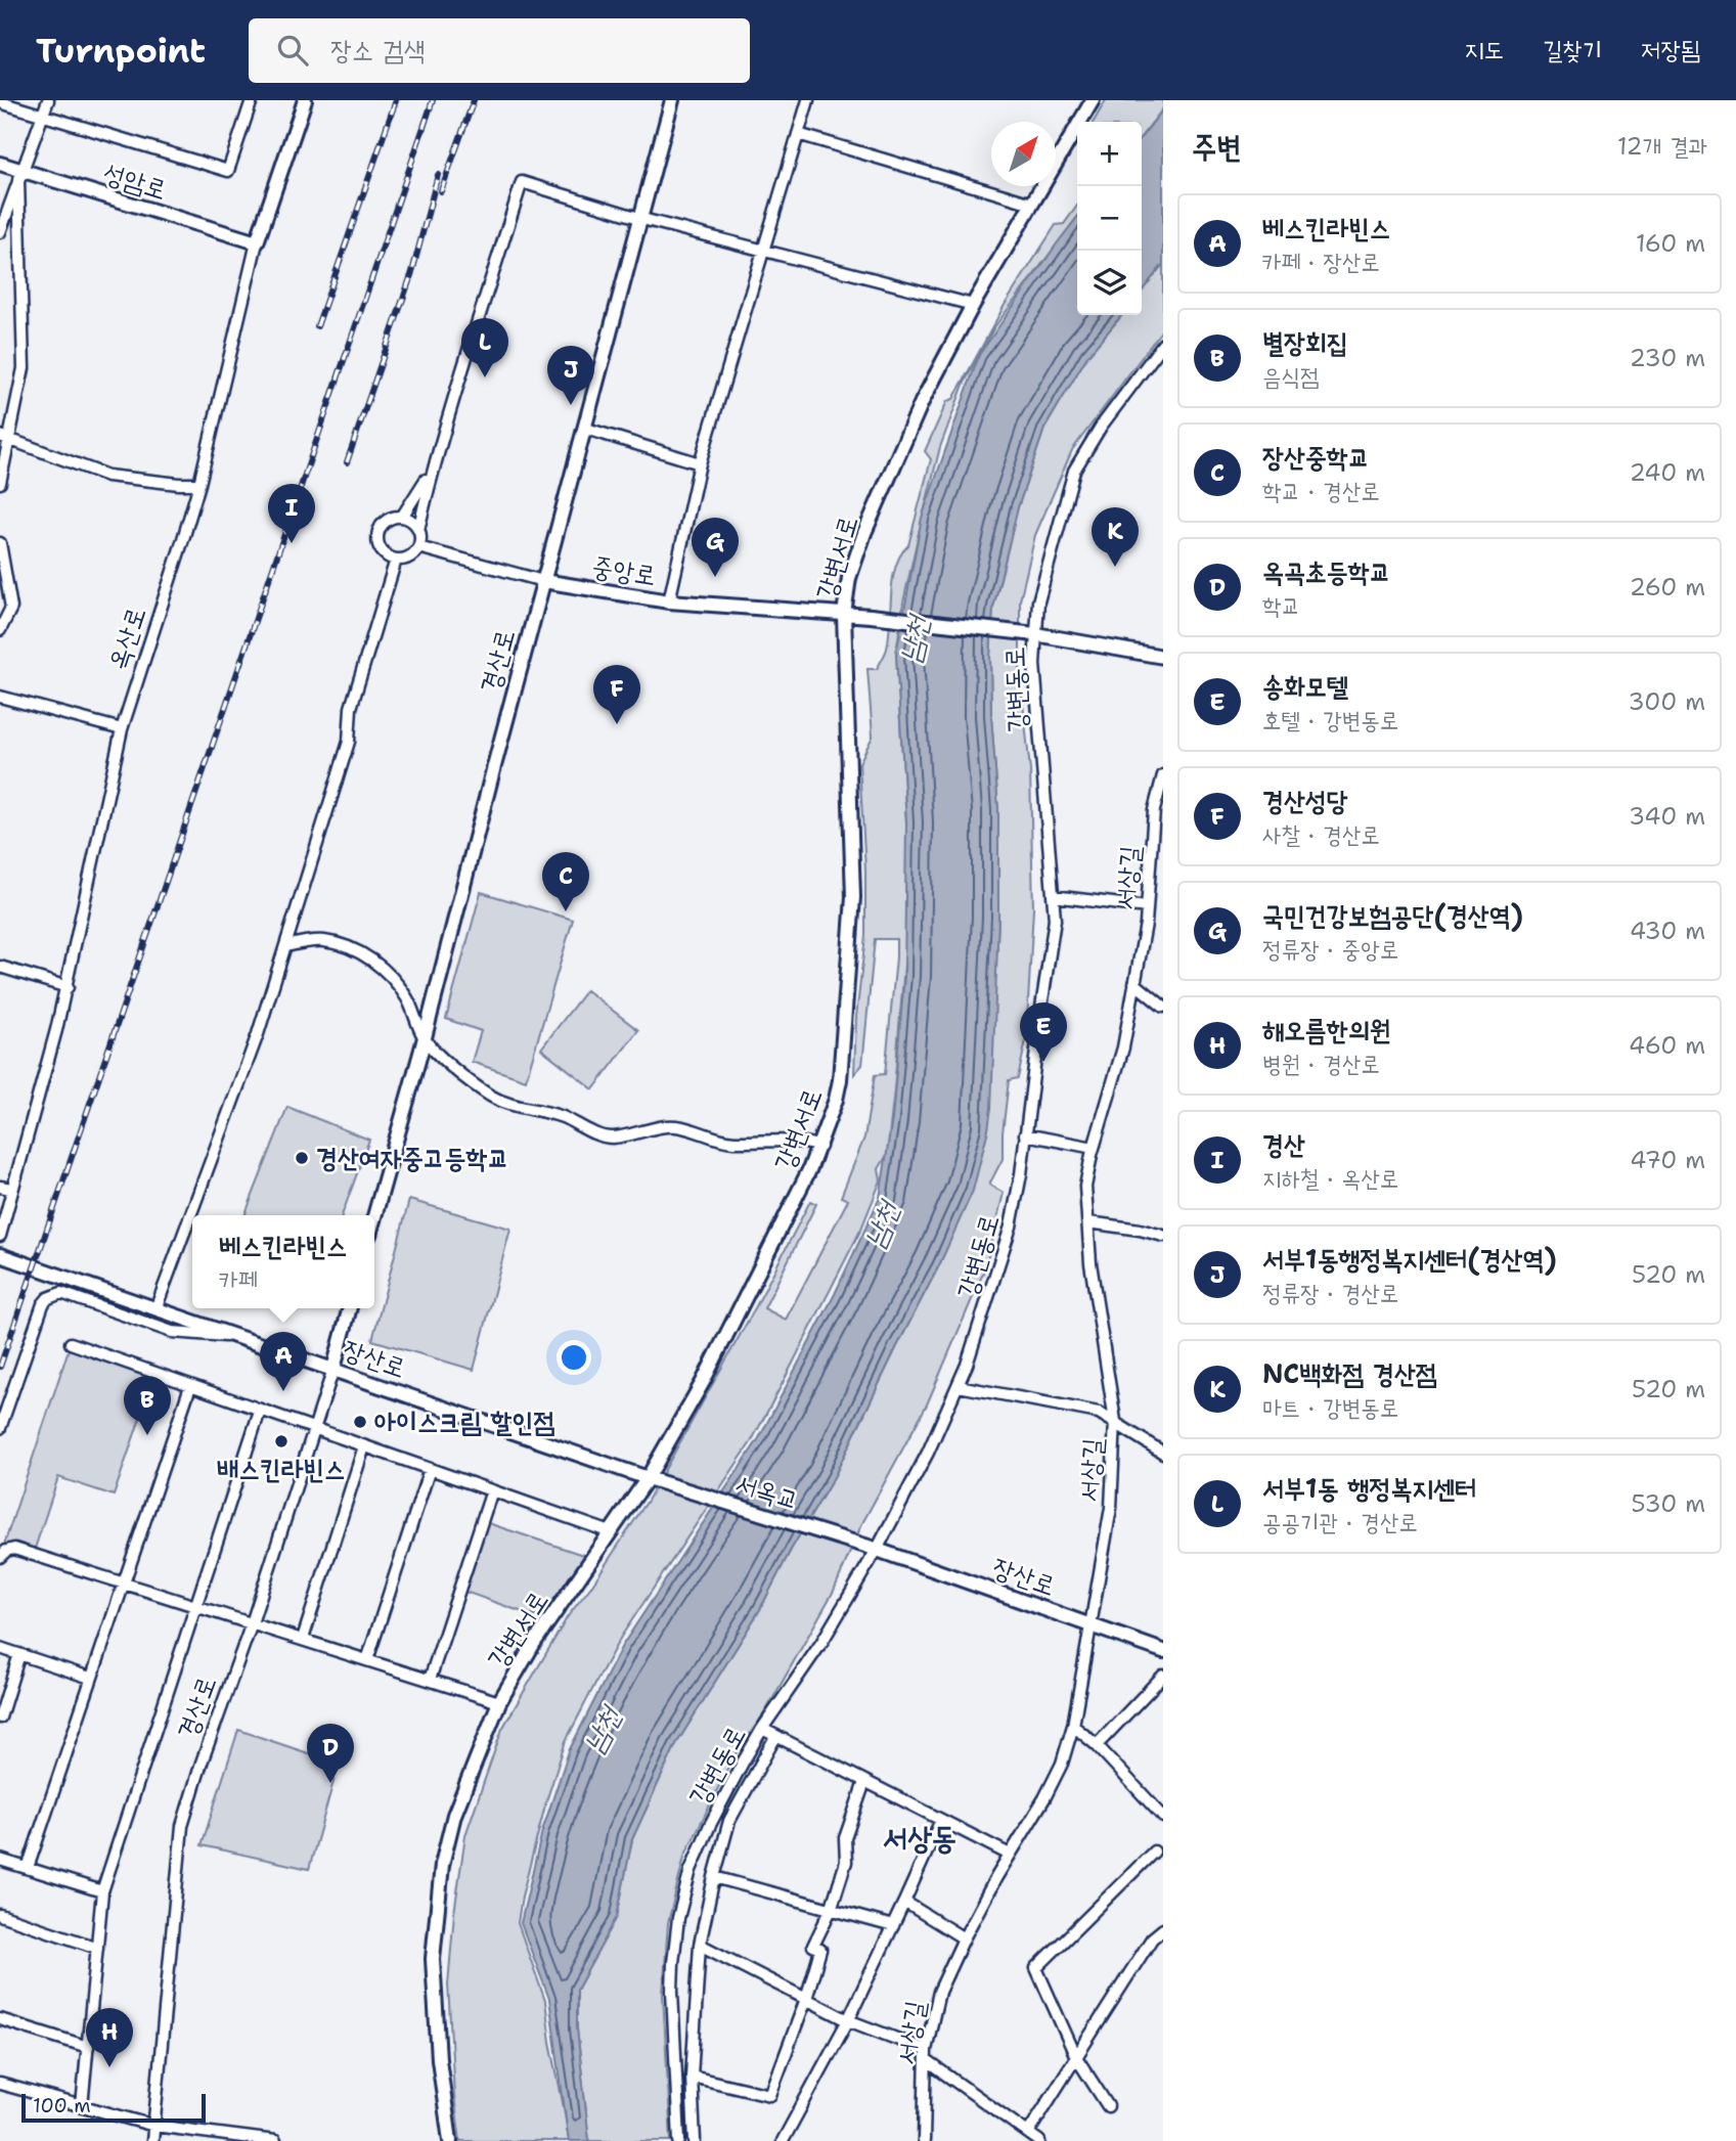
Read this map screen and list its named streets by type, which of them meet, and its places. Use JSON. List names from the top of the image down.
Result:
{
  "streets": {
    "street": [
      "성암로",
      "강변서로",
      "중앙로",
      "옥산로",
      "경산로",
      "강변동로",
      "서상길",
      "장산로",
      "서옥교"
    ]
  },
  "crossings": [
    ["성암로", "옥산로"],
    ["강변서로", "중앙로"],
    ["강변서로", "장산로"],
    ["강변서로", "서옥교"],
    ["중앙로", "경산로"],
    ["중앙로", "강변동로"],
    ["경산로", "장산로"],
    ["강변동로", "장산로"],
    ["강변동로", "서옥교"],
    ["서상길", "장산로"],
    ["장산로", "서옥교"]
  ],
  "districts": ["서상동"],
  "water": ["남천"],
  "places": ["경산여자중고등학교", "아이스크림 할인점", "배스킨라빈스"],
  "scale_bar": "100 m",
  "north": "top right",
  "page": {
    "header": "Turnpoint",
    "search": "장소 검색",
    "nav": ["지도", "길찾기", "저장됨"],
    "heading": ["주변", "12개 결과"],
    "map_buttons": ["+", "−"],
    "list": [
      {
        "mark": "A",
        "name": "베스킨라빈스",
        "note": "카페 · 장산로",
        "value": "160 m"
      },
      {
        "mark": "B",
        "name": "별장회집",
        "note": "음식점",
        "value": "230 m"
      },
      {
        "mark": "C",
        "name": "장산중학교",
        "note": "학교 · 경산로",
        "value": "240 m"
      },
      {
        "mark": "D",
        "name": "옥곡초등학교",
        "note": "학교",
        "value": "260 m"
      },
      {
        "mark": "E",
        "name": "송화모텔",
        "note": "호텔 · 강변동로",
        "value": "300 m"
      },
      {
        "mark": "F",
        "name": "경산성당",
        "note": "사찰 · 경산로",
        "value": "340 m"
      },
      {
        "mark": "G",
        "name": "국민건강보험공단(경산역)",
        "note": "정류장 · 중앙로",
        "value": "430 m"
      },
      {
        "mark": "H",
        "name": "해오름한의원",
        "note": "병원 · 경산로",
        "value": "460 m"
      },
      {
        "mark": "I",
        "name": "경산",
        "note": "지하철 · 옥산로",
        "value": "470 m"
      },
      {
        "mark": "J",
        "name": "서부1동행정복지센터(경산역)",
        "note": "정류장 · 경산로",
        "value": "520 m"
      },
      {
        "mark": "K",
        "name": "NC백화점 경산점",
        "note": "마트 · 강변동로",
        "value": "520 m"
      },
      {
        "mark": "L",
        "name": "서부1동 행정복지센터",
        "note": "공공기관 · 경산로",
        "value": "530 m"
      }
    ],
    "pins": [
      "L",
      "J",
      "I",
      "K",
      "G",
      "F",
      "C",
      "E",
      "A",
      "B",
      "D",
      "H"
    ],
    "popup": ["베스킨라빈스", "카페"],
    "scale": "100 m"
  }
}
